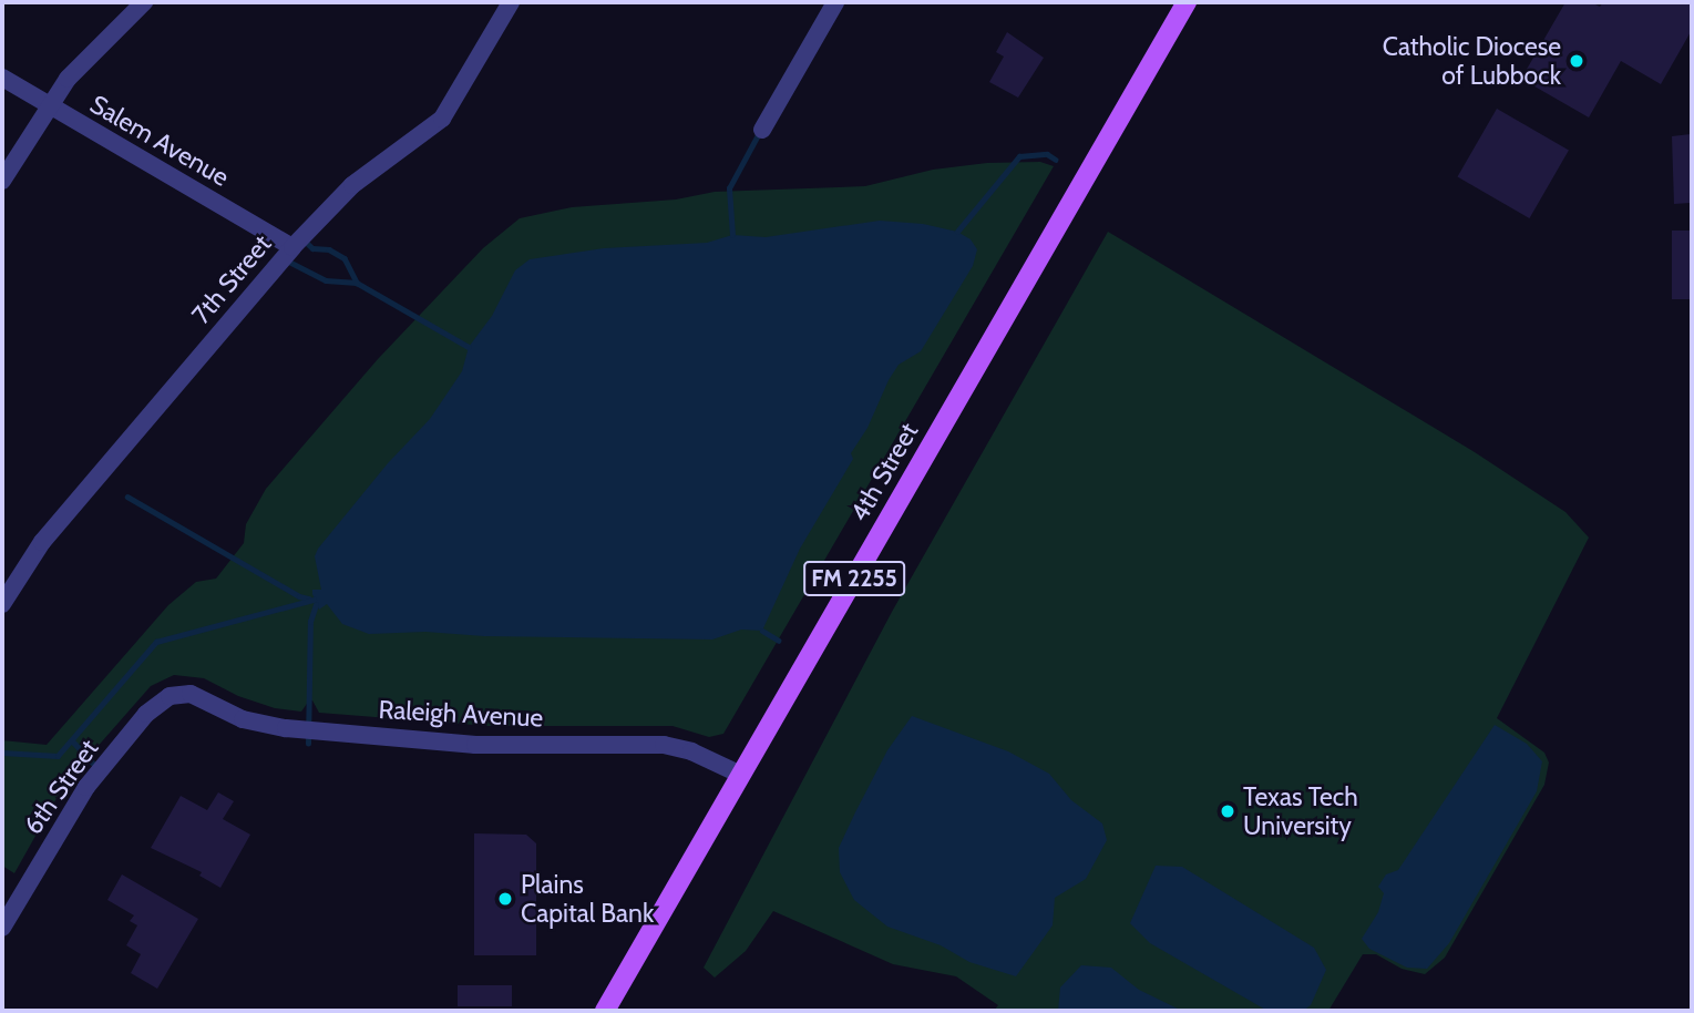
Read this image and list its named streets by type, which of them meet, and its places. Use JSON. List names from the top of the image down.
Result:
{
  "streets": {
    "main road": ["4th Street", "FM 2255"],
    "street": [
      "Salem Avenue",
      "7th Street",
      "Raleigh Avenue",
      "6th Street"
    ]
  },
  "crossings": [
    ["Salem Avenue", "7th Street"],
    ["4th Street", "Raleigh Avenue"],
    ["Raleigh Avenue", "6th Street"]
  ],
  "places": ["Catholic Diocese of Lubbock", "Texas Tech University", "Plains Capital Bank"]
}
